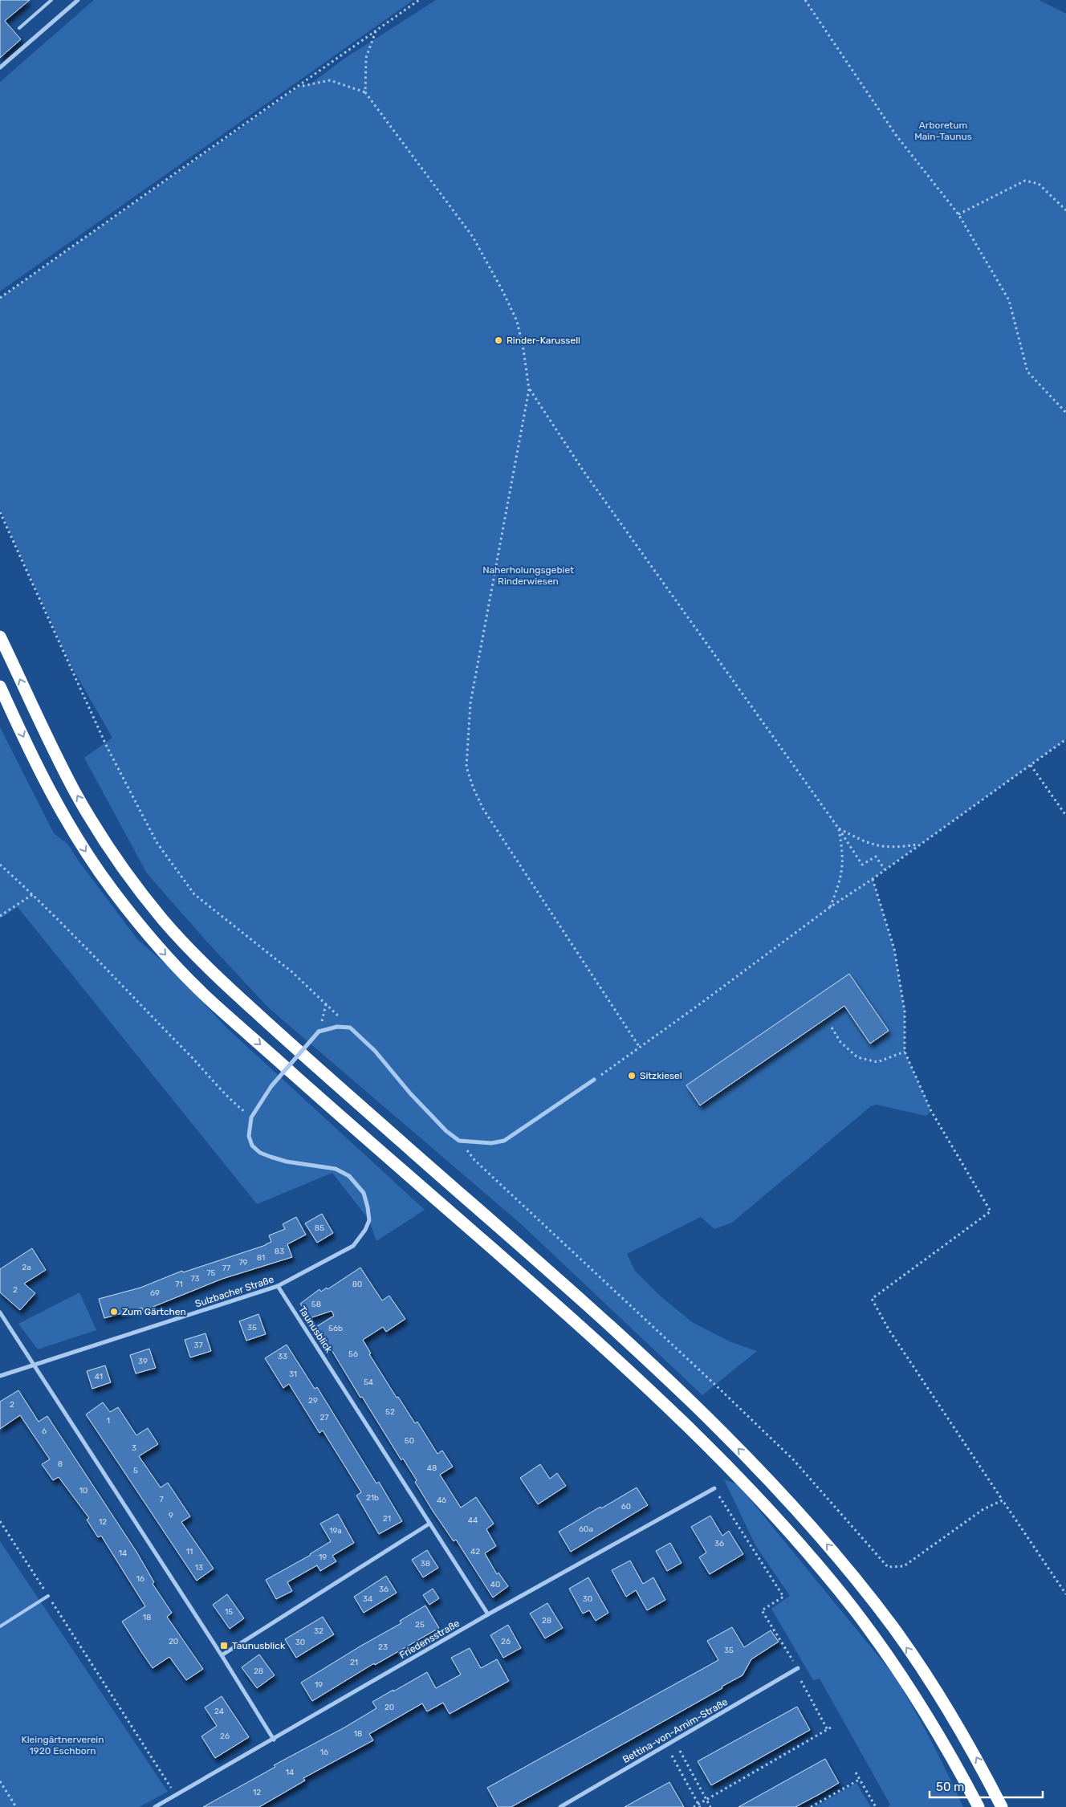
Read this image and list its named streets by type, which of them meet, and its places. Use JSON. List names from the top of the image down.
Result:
{
  "streets": {
    "street": [
      "Sulzbacher Straße",
      "Taunusblick",
      "Friedensstraße",
      "Bettina-von-Arnim-Straße"
    ]
  },
  "crossings": [
    ["Sulzbacher Straße", "Taunusblick"],
    ["Taunusblick", "Friedensstraße"]
  ],
  "parks": ["Arboretum Main-Taunus", "Naherholungsgebiet Rinderwiesen", "Kleingärtnerverein 1920 Eschborn"],
  "places": {
    "other": ["Rinder-Karussell", "Sitzkiesel", "Zum Gärtchen"],
    "transit": ["Taunusblick"]
  },
  "house_numbers": [
    "85",
    "83",
    "81",
    "79",
    "2a",
    "77",
    "75",
    "73",
    "71",
    "80",
    "2",
    "69",
    "58",
    "35",
    "56b",
    "37",
    "56",
    "33",
    "39",
    "31",
    "41",
    "54",
    "29",
    "2",
    "52",
    "27",
    "1",
    "6",
    "50",
    "3",
    "8",
    "48",
    "5",
    "10",
    "21b",
    "7",
    "46",
    "60",
    "9",
    "21",
    "44",
    "12",
    "60a",
    "19a",
    "36",
    "11",
    "42",
    "14",
    "19",
    "38",
    "13",
    "16",
    "40",
    "36",
    "34",
    "30",
    "15",
    "18",
    "28",
    "25",
    "32",
    "20",
    "26",
    "30",
    "23",
    "35",
    "21",
    "28",
    "19",
    "20",
    "24",
    "18",
    "26",
    "16",
    "14",
    "12"
  ],
  "scale_bar": "50 m"
}
